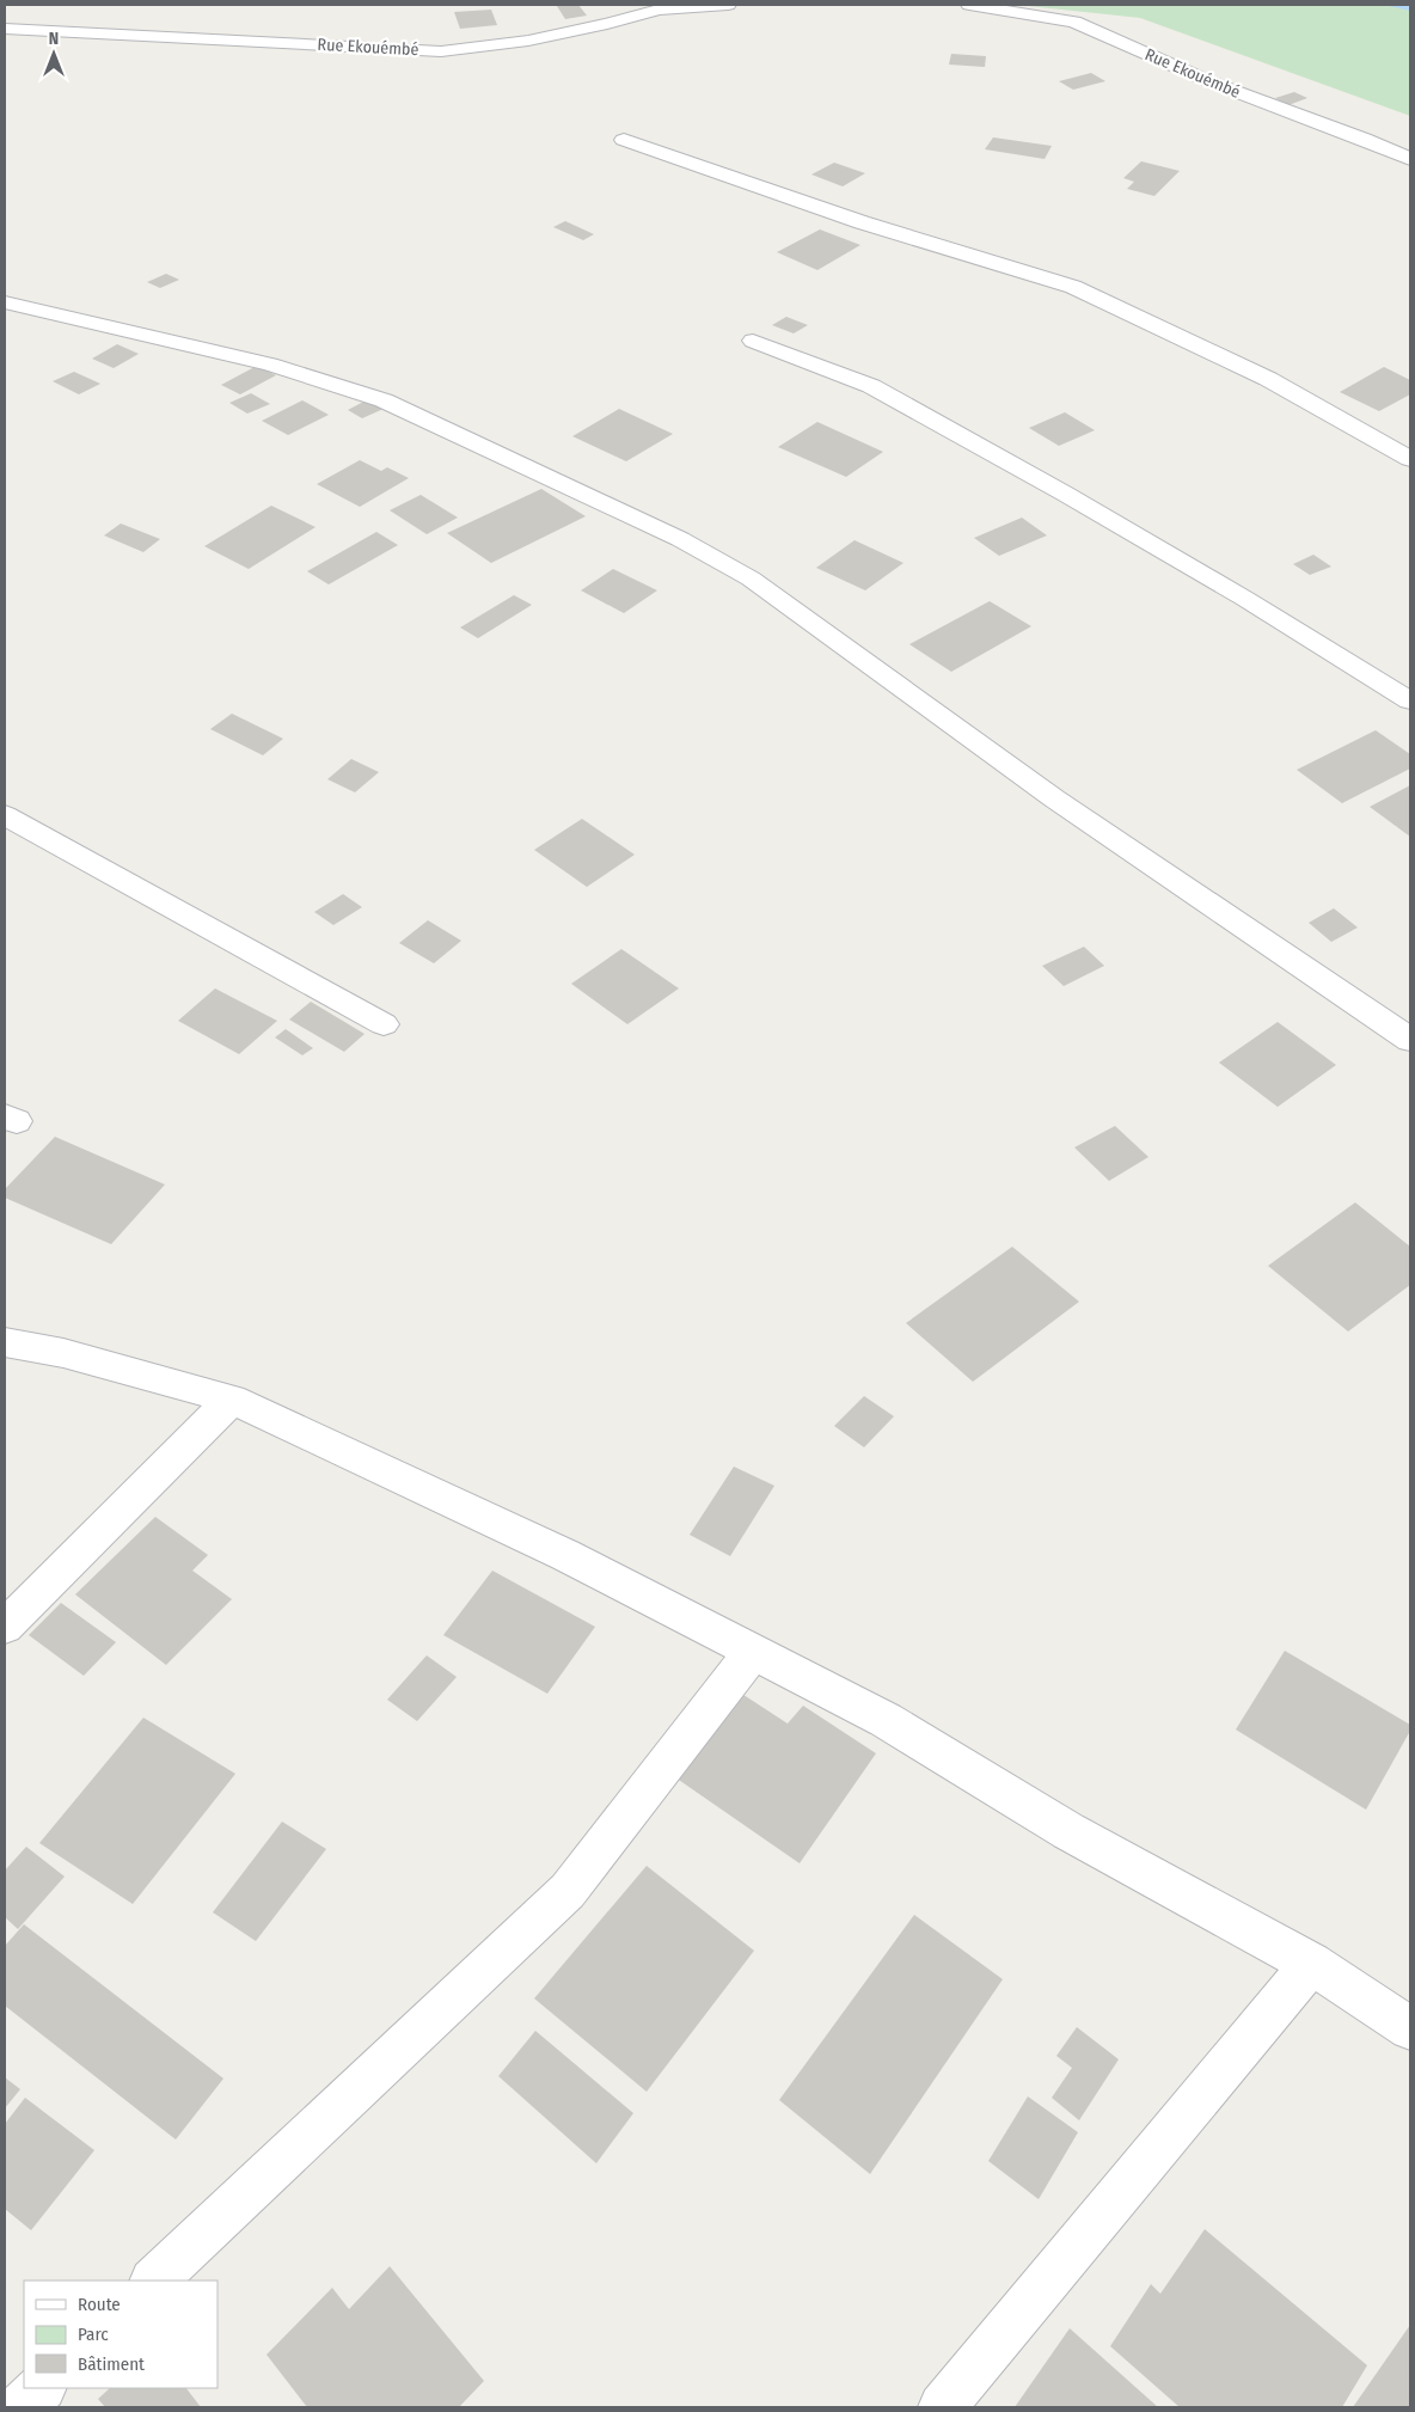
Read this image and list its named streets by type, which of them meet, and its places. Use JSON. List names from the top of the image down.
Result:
{
  "streets": {
    "street": ["Rue Ekouémbé"]
  },
  "legend": ["Route", "Parc", "Bâtiment"],
  "north": "top"
}
